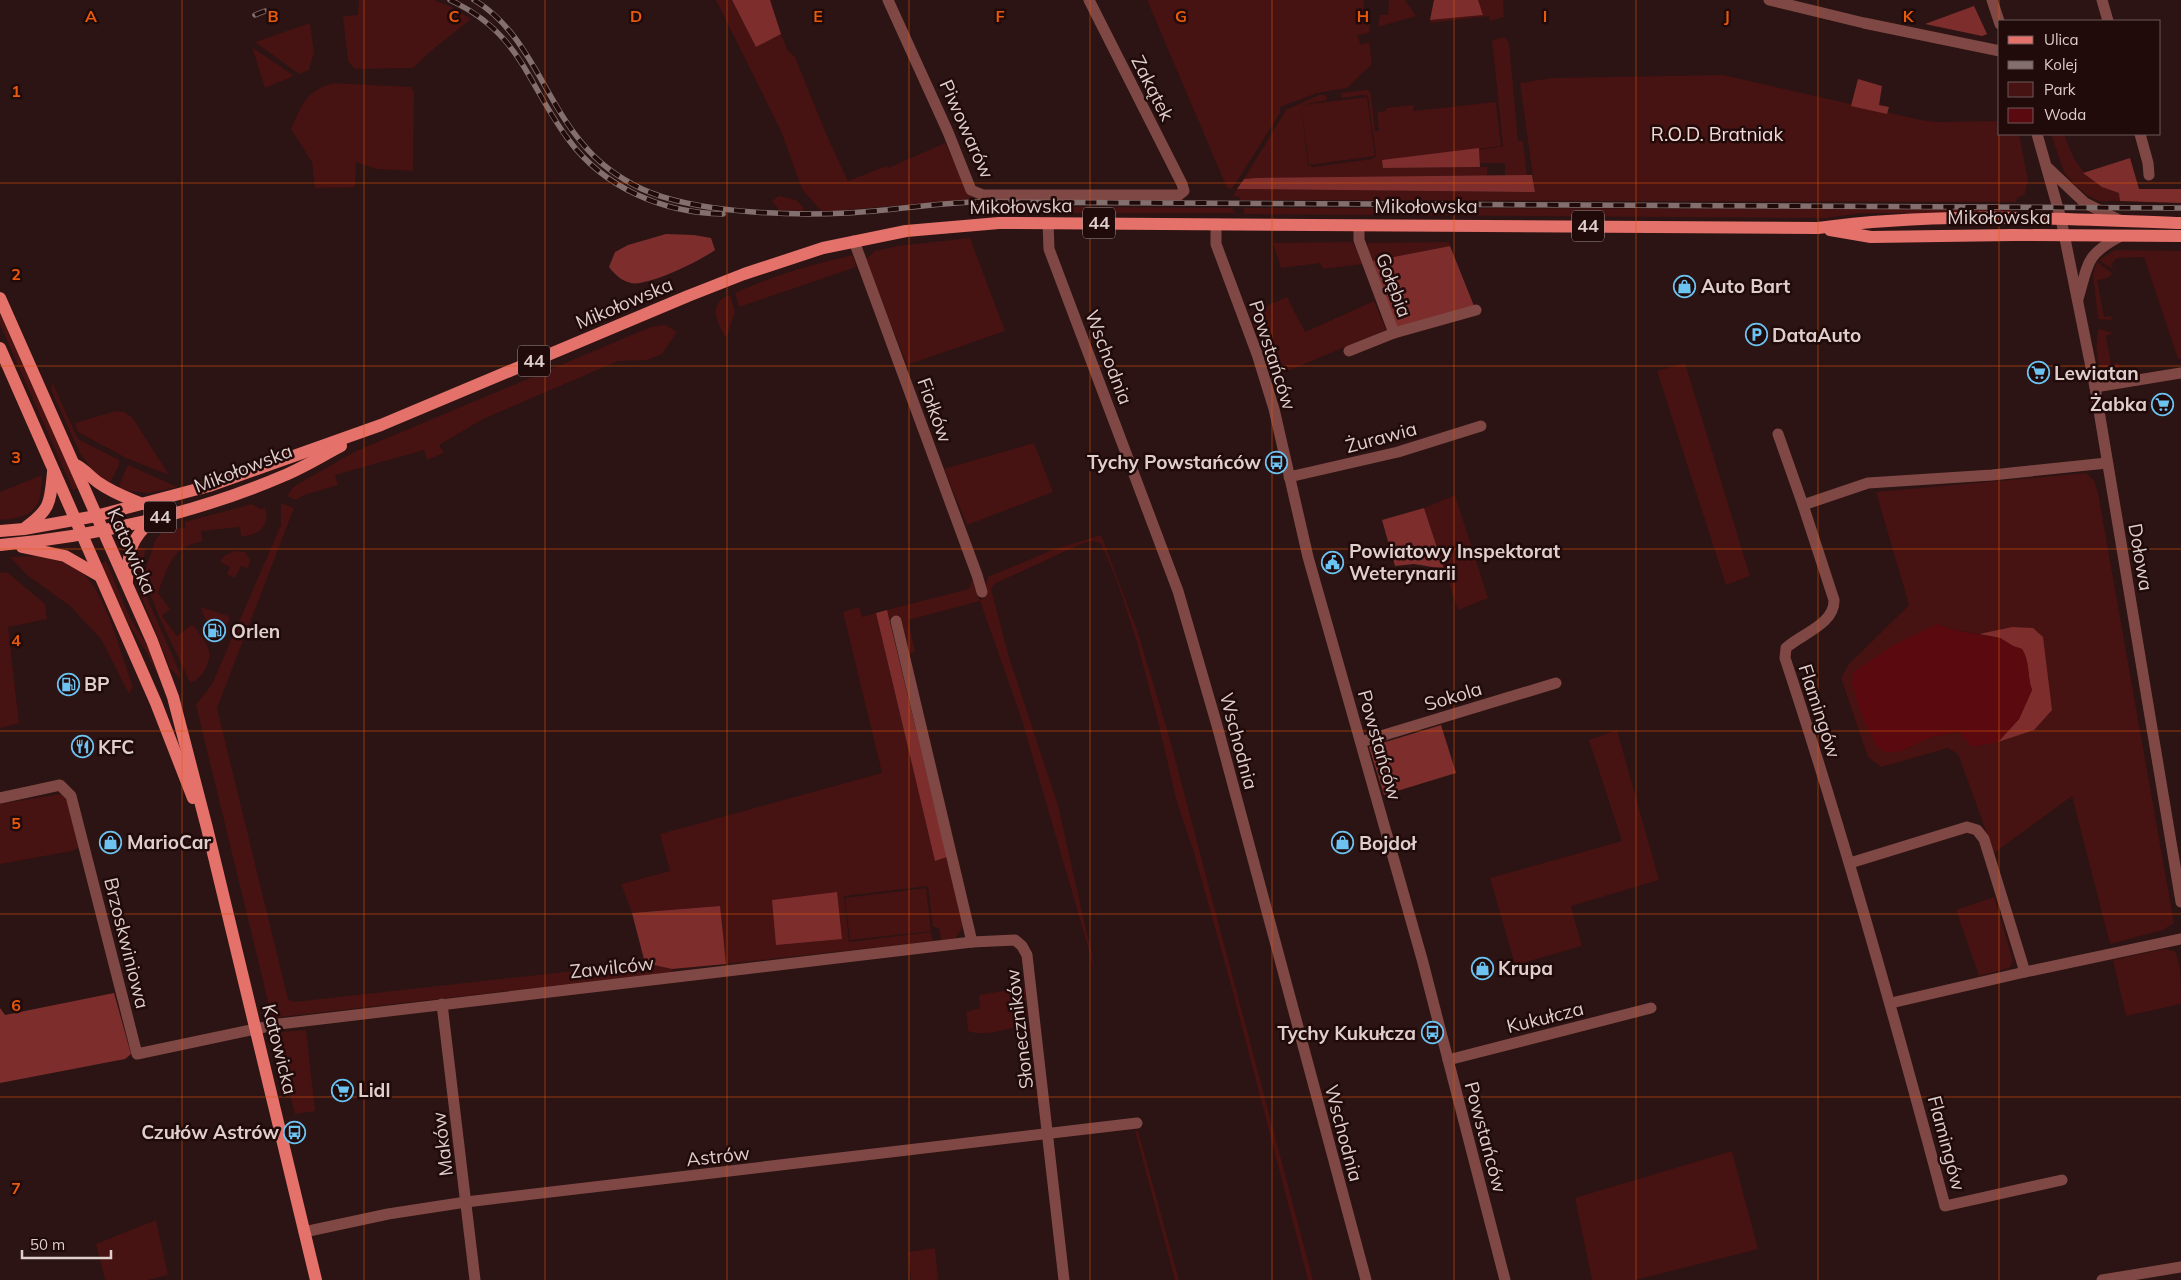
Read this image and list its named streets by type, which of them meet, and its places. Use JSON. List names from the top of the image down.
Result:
{
  "streets": {
    "main road": ["Mikołowska", "44", "Katowicka"],
    "street": [
      "Zakątek",
      "Piwowarów",
      "Gołębia",
      "Powstańców",
      "Wschodnia",
      "Fiołków",
      "Żurawia",
      "Dołowa",
      "Sokola",
      "Flamingów",
      "Brzoskwiniowa",
      "Zawilców",
      "Kukułcza",
      "Słoneczników",
      "Maków",
      "Astrów"
    ]
  },
  "crossings": [
    ["Zakątek", "Piwowarów"],
    ["Mikołowska", "44"],
    ["Mikołowska", "Gołębia"],
    ["Mikołowska", "Powstańców"],
    ["Mikołowska", "Wschodnia"],
    ["Mikołowska", "Fiołków"],
    ["Mikołowska", "Katowicka"],
    ["Mikołowska", "Dołowa"],
    ["44", "Katowicka"],
    ["Powstańców", "Żurawia"],
    ["Powstańców", "Sokola"],
    ["Powstańców", "Kukułcza"],
    ["Katowicka", "Brzoskwiniowa"],
    ["Katowicka", "Zawilców"],
    ["Katowicka", "Astrów"],
    ["Brzoskwiniowa", "Zawilców"],
    ["Zawilców", "Słoneczników"],
    ["Zawilców", "Maków"],
    ["Słoneczników", "Astrów"],
    ["Maków", "Astrów"]
  ],
  "parks": ["R.O.D. Bratniak"],
  "places": {
    "shop": [
      "Auto Bart",
      "MarioCar",
      "Bojdoł",
      "Krupa"
    ],
    "parking": ["DataAuto"],
    "supermarket": ["Lewiatan", "Żabka", "Lidl"],
    "bus stop": ["Tychy Powstańców", "Tychy Kukułcza", "Czułów Astrów"],
    "public building": ["Powiatowy Inspektorat Weterynarii"],
    "fuel station": ["Orlen", "BP"],
    "restaurant": ["KFC"]
  },
  "legend": [
    "Ulica",
    "Kolej",
    "Park",
    "Woda"
  ],
  "scale_bar": "50 m",
  "grid": {
    "columns": [
      "A",
      "B",
      "C",
      "D",
      "E",
      "F",
      "G",
      "H",
      "I",
      "J",
      "K"
    ],
    "rows": [
      "1",
      "2",
      "3",
      "4",
      "5",
      "6",
      "7"
    ]
  }
}
